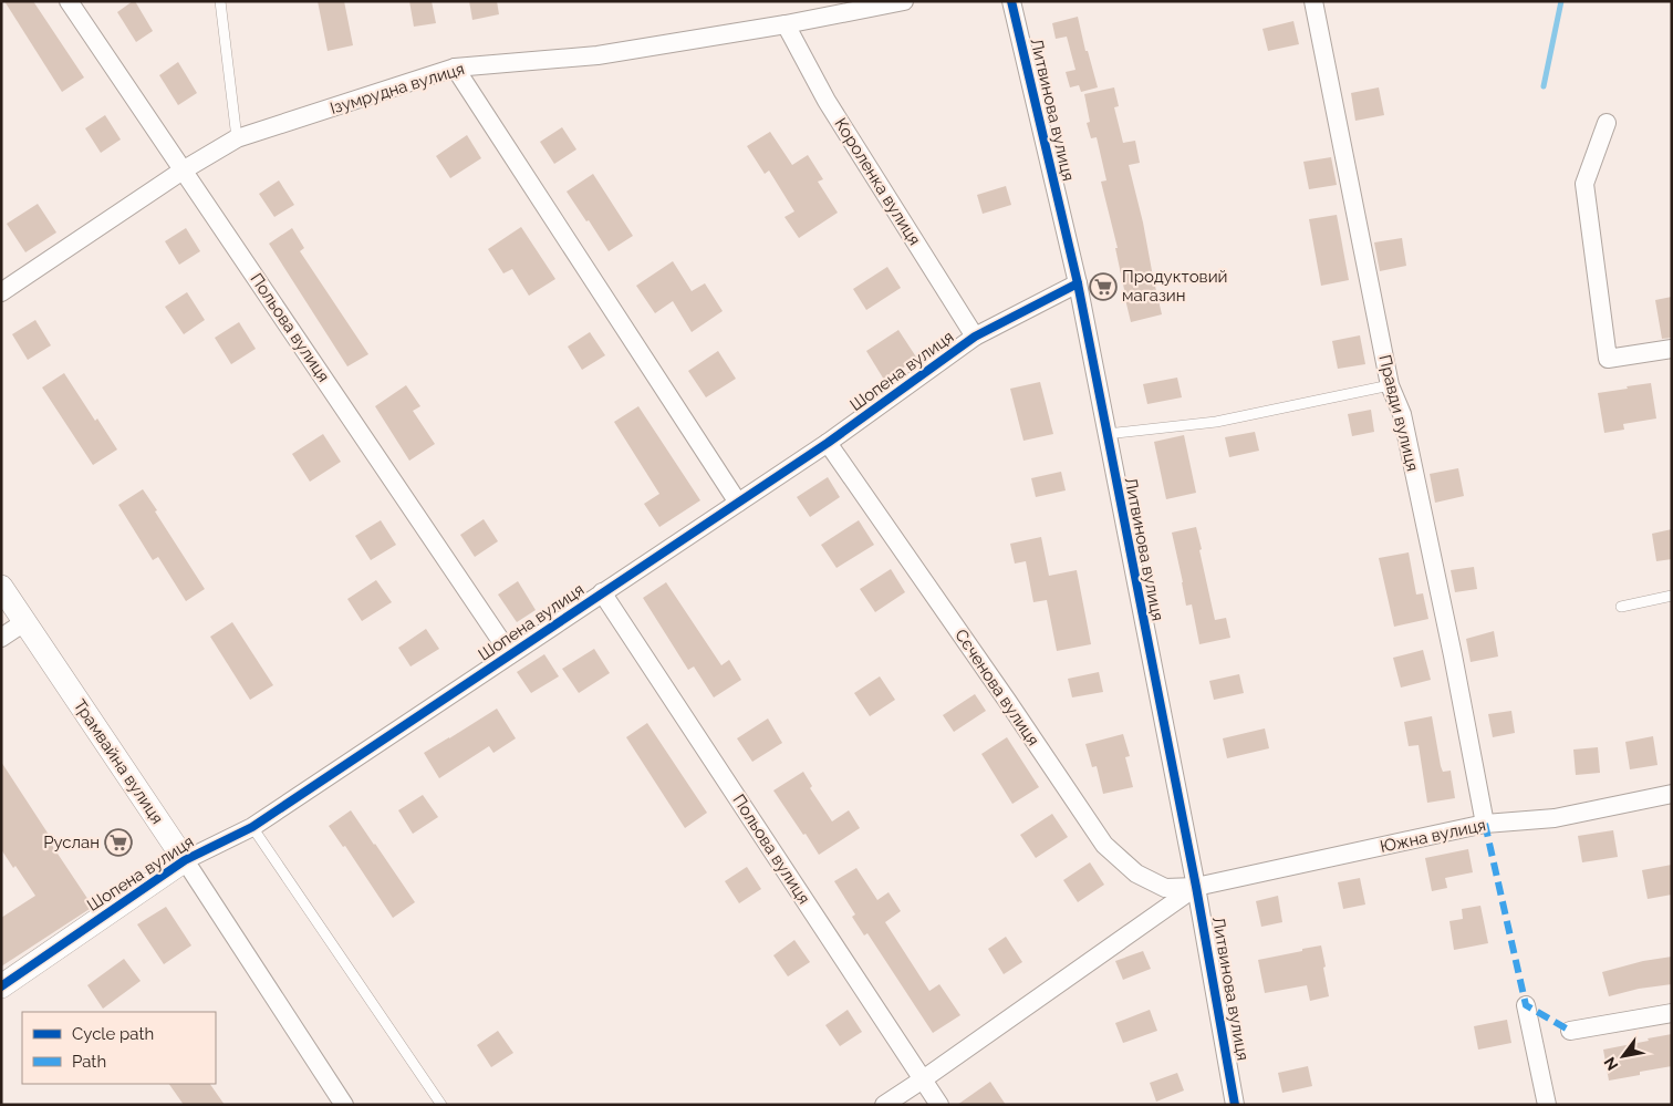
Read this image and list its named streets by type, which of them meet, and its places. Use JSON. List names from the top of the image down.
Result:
{
  "streets": {
    "street": [
      "Ізумрудна вулиця",
      "Литвинова вулиця",
      "Короленка вулиця",
      "Польова вулиця",
      "Шопена вулиця",
      "Правди вулиця",
      "Сєченова вулиця",
      "Трамвайна вулиця",
      "Южна вулиця"
    ]
  },
  "crossings": [
    ["Ізумрудна вулиця", "Короленка вулиця"],
    ["Ізумрудна вулиця", "Польова вулиця"],
    ["Литвинова вулиця", "Шопена вулиця"],
    ["Литвинова вулиця", "Сєченова вулиця"],
    ["Литвинова вулиця", "Южна вулиця"],
    ["Короленка вулиця", "Шопена вулиця"],
    ["Польова вулиця", "Шопена вулиця"],
    ["Шопена вулиця", "Сєченова вулиця"],
    ["Шопена вулиця", "Трамвайна вулиця"],
    ["Правди вулиця", "Южна вулиця"],
    ["Сєченова вулиця", "Южна вулиця"]
  ],
  "places": {
    "supermarket": ["Продуктовий магазин", "Руслан"]
  },
  "legend": ["Cycle path", "Path"],
  "north": "bottom left"
}
